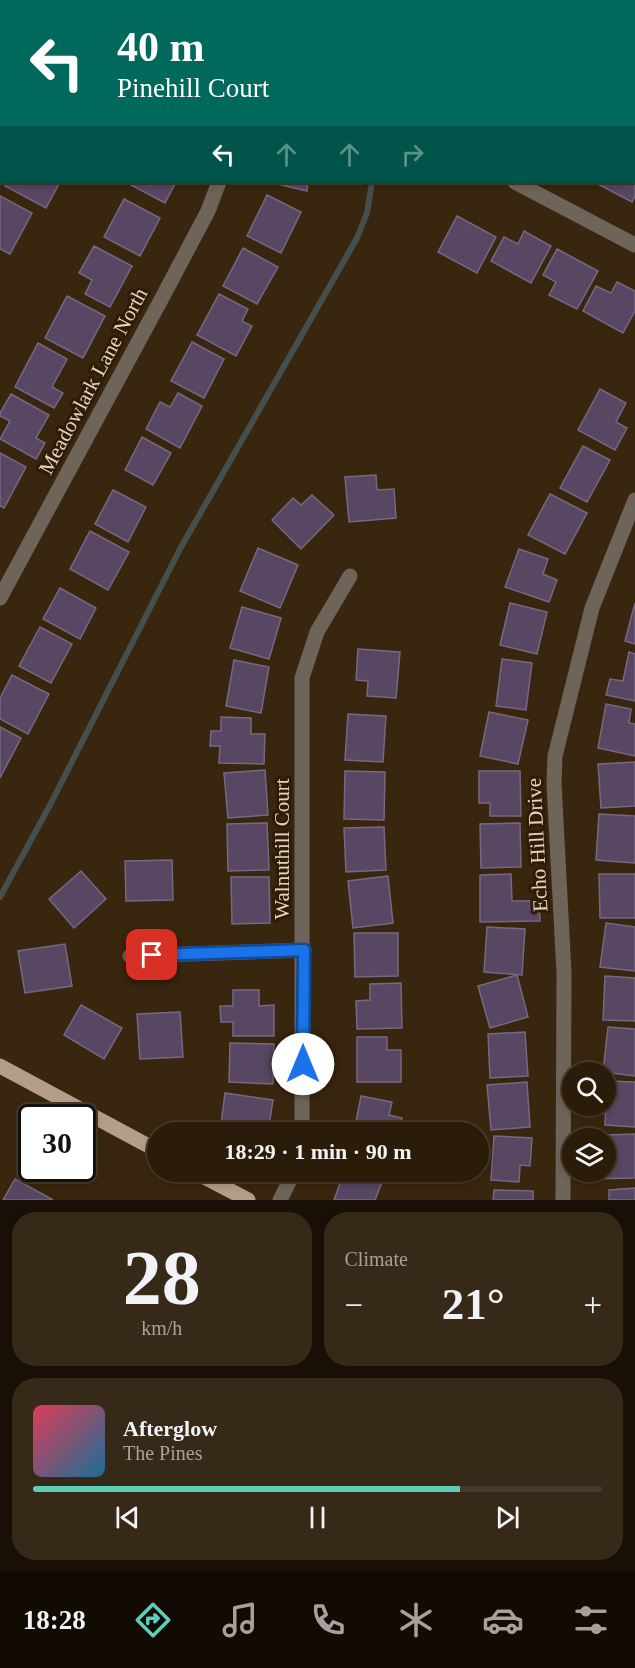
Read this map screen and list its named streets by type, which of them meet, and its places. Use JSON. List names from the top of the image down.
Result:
{
  "streets": {
    "street": ["Meadowlark Lane North", "Echo Hill Drive", "Walnuthill Court"]
  },
  "page": {
    "turn": ["40 m", "Pinehill Court"],
    "limit": "30",
    "trip": "18:29 · 1 min · 90 m",
    "tile": [
      ["28", "km/h"],
      "Climate"
    ],
    "heat": ["−", "21°", "+"],
    "song": ["Afterglow", "The Pines"],
    "tabs": "18:28"
  }
}
